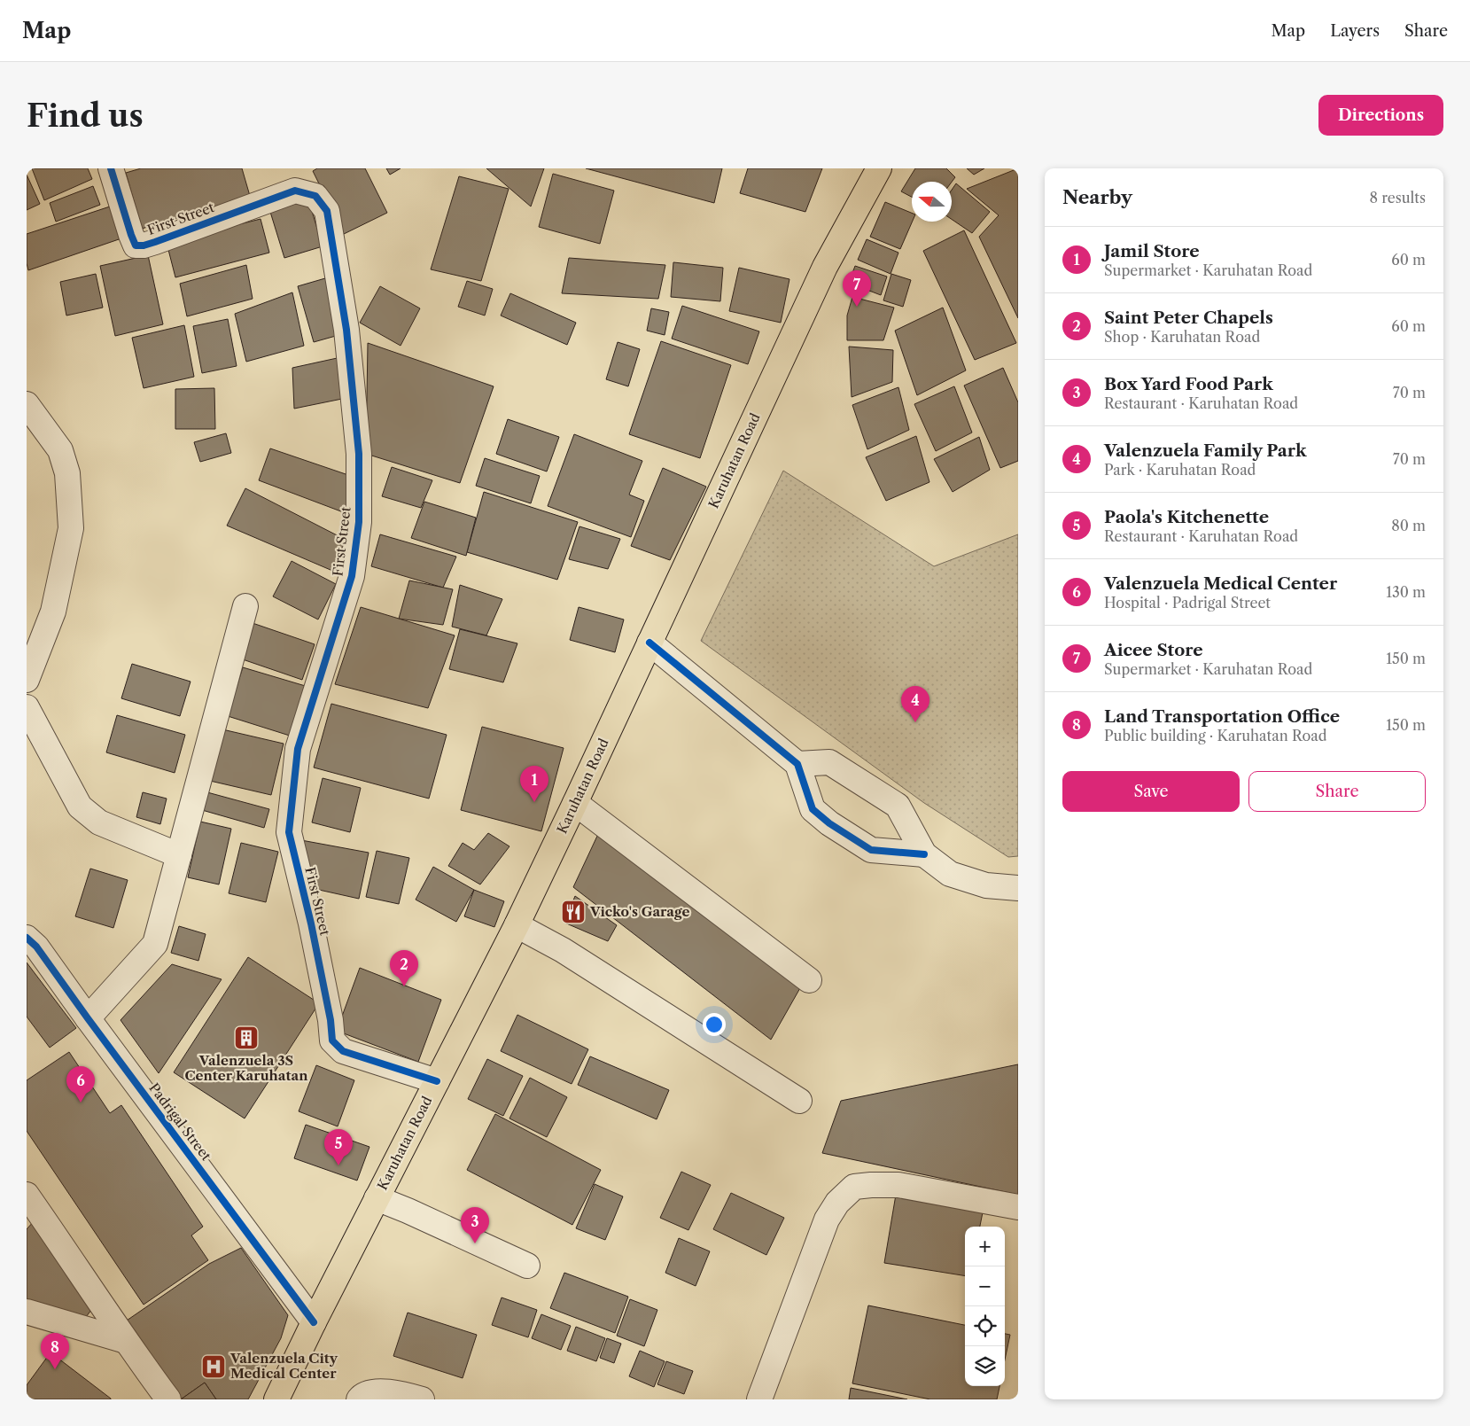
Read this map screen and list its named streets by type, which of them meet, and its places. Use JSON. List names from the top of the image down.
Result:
{
  "streets": {
    "main road": ["Karuhatan Road"],
    "street": ["First Street", "Padrigal Street"]
  },
  "crossings": [
    ["First Street", "Karuhatan Road"],
    ["Karuhatan Road", "Padrigal Street"]
  ],
  "places": {
    "restaurant": ["Vicko's Garage"],
    "building": ["Valenzuela 3S Center Karuhatan"],
    "hospital": ["Valenzuela City Medical Center"]
  },
  "north": "left",
  "page": {
    "header": "Map",
    "nav": ["Map", "Layers", "Share"],
    "buttons": [
      "Directions",
      ["Save", "Share"]
    ],
    "title": "Find us",
    "heading": ["Nearby", "8 results"],
    "list": [
      {
        "mark": "1",
        "name": "Jamil Store",
        "note": "Supermarket · Karuhatan Road",
        "value": "60 m"
      },
      {
        "mark": "2",
        "name": "Saint Peter Chapels",
        "note": "Shop · Karuhatan Road",
        "value": "60 m"
      },
      {
        "mark": "3",
        "name": "Box Yard Food Park",
        "note": "Restaurant · Karuhatan Road",
        "value": "70 m"
      },
      {
        "mark": "4",
        "name": "Valenzuela Family Park",
        "note": "Park · Karuhatan Road",
        "value": "70 m"
      },
      {
        "mark": "5",
        "name": "Paola's Kitchenette",
        "note": "Restaurant · Karuhatan Road",
        "value": "80 m"
      },
      {
        "mark": "6",
        "name": "Valenzuela Medical Center",
        "note": "Hospital · Padrigal Street",
        "value": "130 m"
      },
      {
        "mark": "7",
        "name": "Aicee Store",
        "note": "Supermarket · Karuhatan Road",
        "value": "150 m"
      },
      {
        "mark": "8",
        "name": "Land Transportation Office",
        "note": "Public building · Karuhatan Road",
        "value": "150 m"
      }
    ],
    "pins": [
      "7",
      "4",
      "1",
      "2",
      "6",
      "5",
      "3",
      "8"
    ],
    "map_buttons": ["+", "−"]
  }
}
